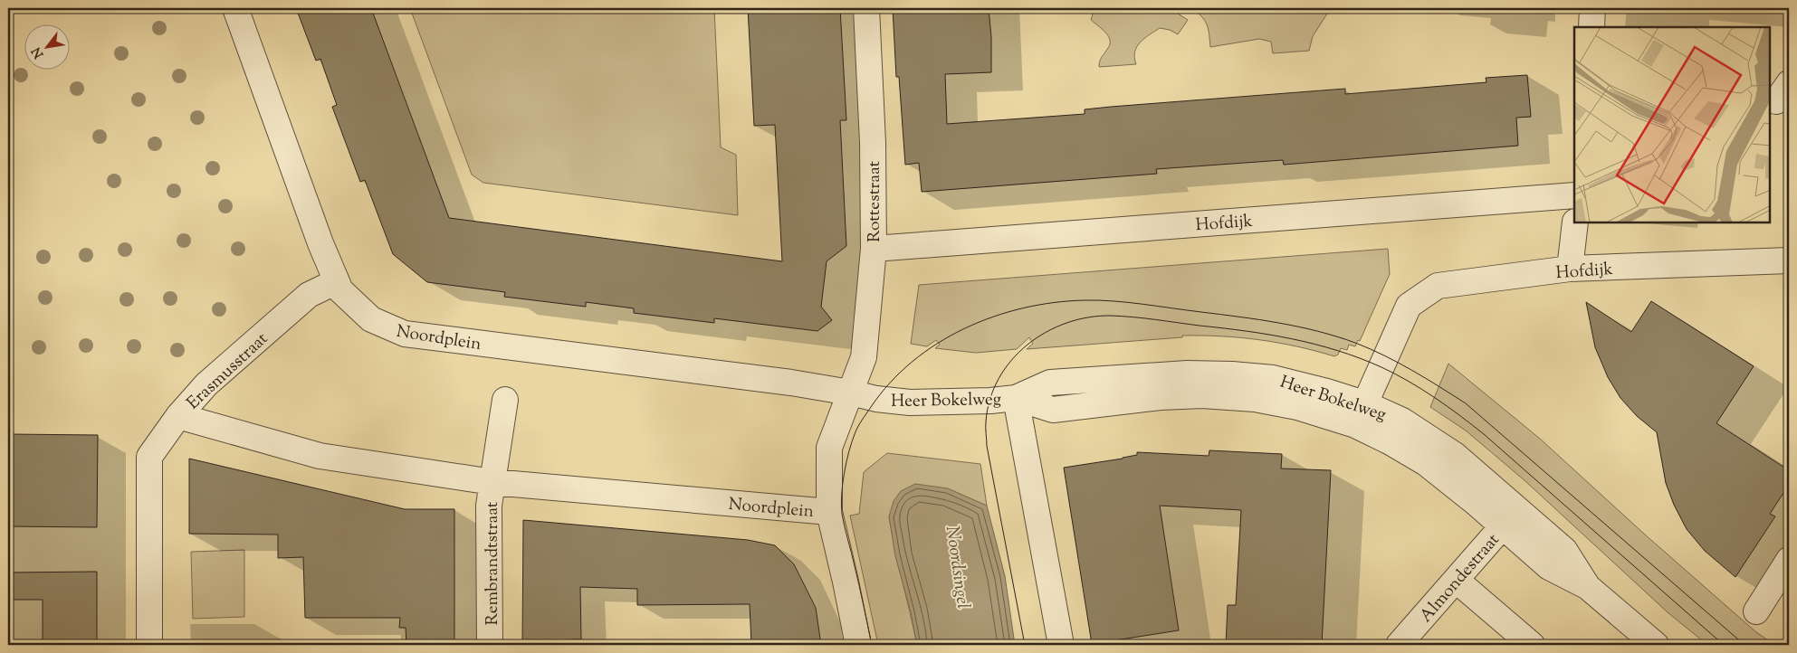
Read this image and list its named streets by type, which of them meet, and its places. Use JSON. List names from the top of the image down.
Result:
{
  "streets": {
    "street": [
      "Rottestraat",
      "Hofdijk",
      "Noordplein",
      "Erasmusstraat",
      "Heer Bokelweg",
      "Rembrandtstraat",
      "Almondestraat"
    ]
  },
  "crossings": [
    ["Rottestraat", "Hofdijk"],
    ["Rottestraat", "Noordplein"],
    ["Rottestraat", "Heer Bokelweg"],
    ["Hofdijk", "Heer Bokelweg"],
    ["Noordplein", "Erasmusstraat"],
    ["Noordplein", "Heer Bokelweg"],
    ["Noordplein", "Rembrandtstraat"],
    ["Heer Bokelweg", "Almondestraat"]
  ],
  "water": ["Noordsingel"],
  "north": "bottom left"
}
